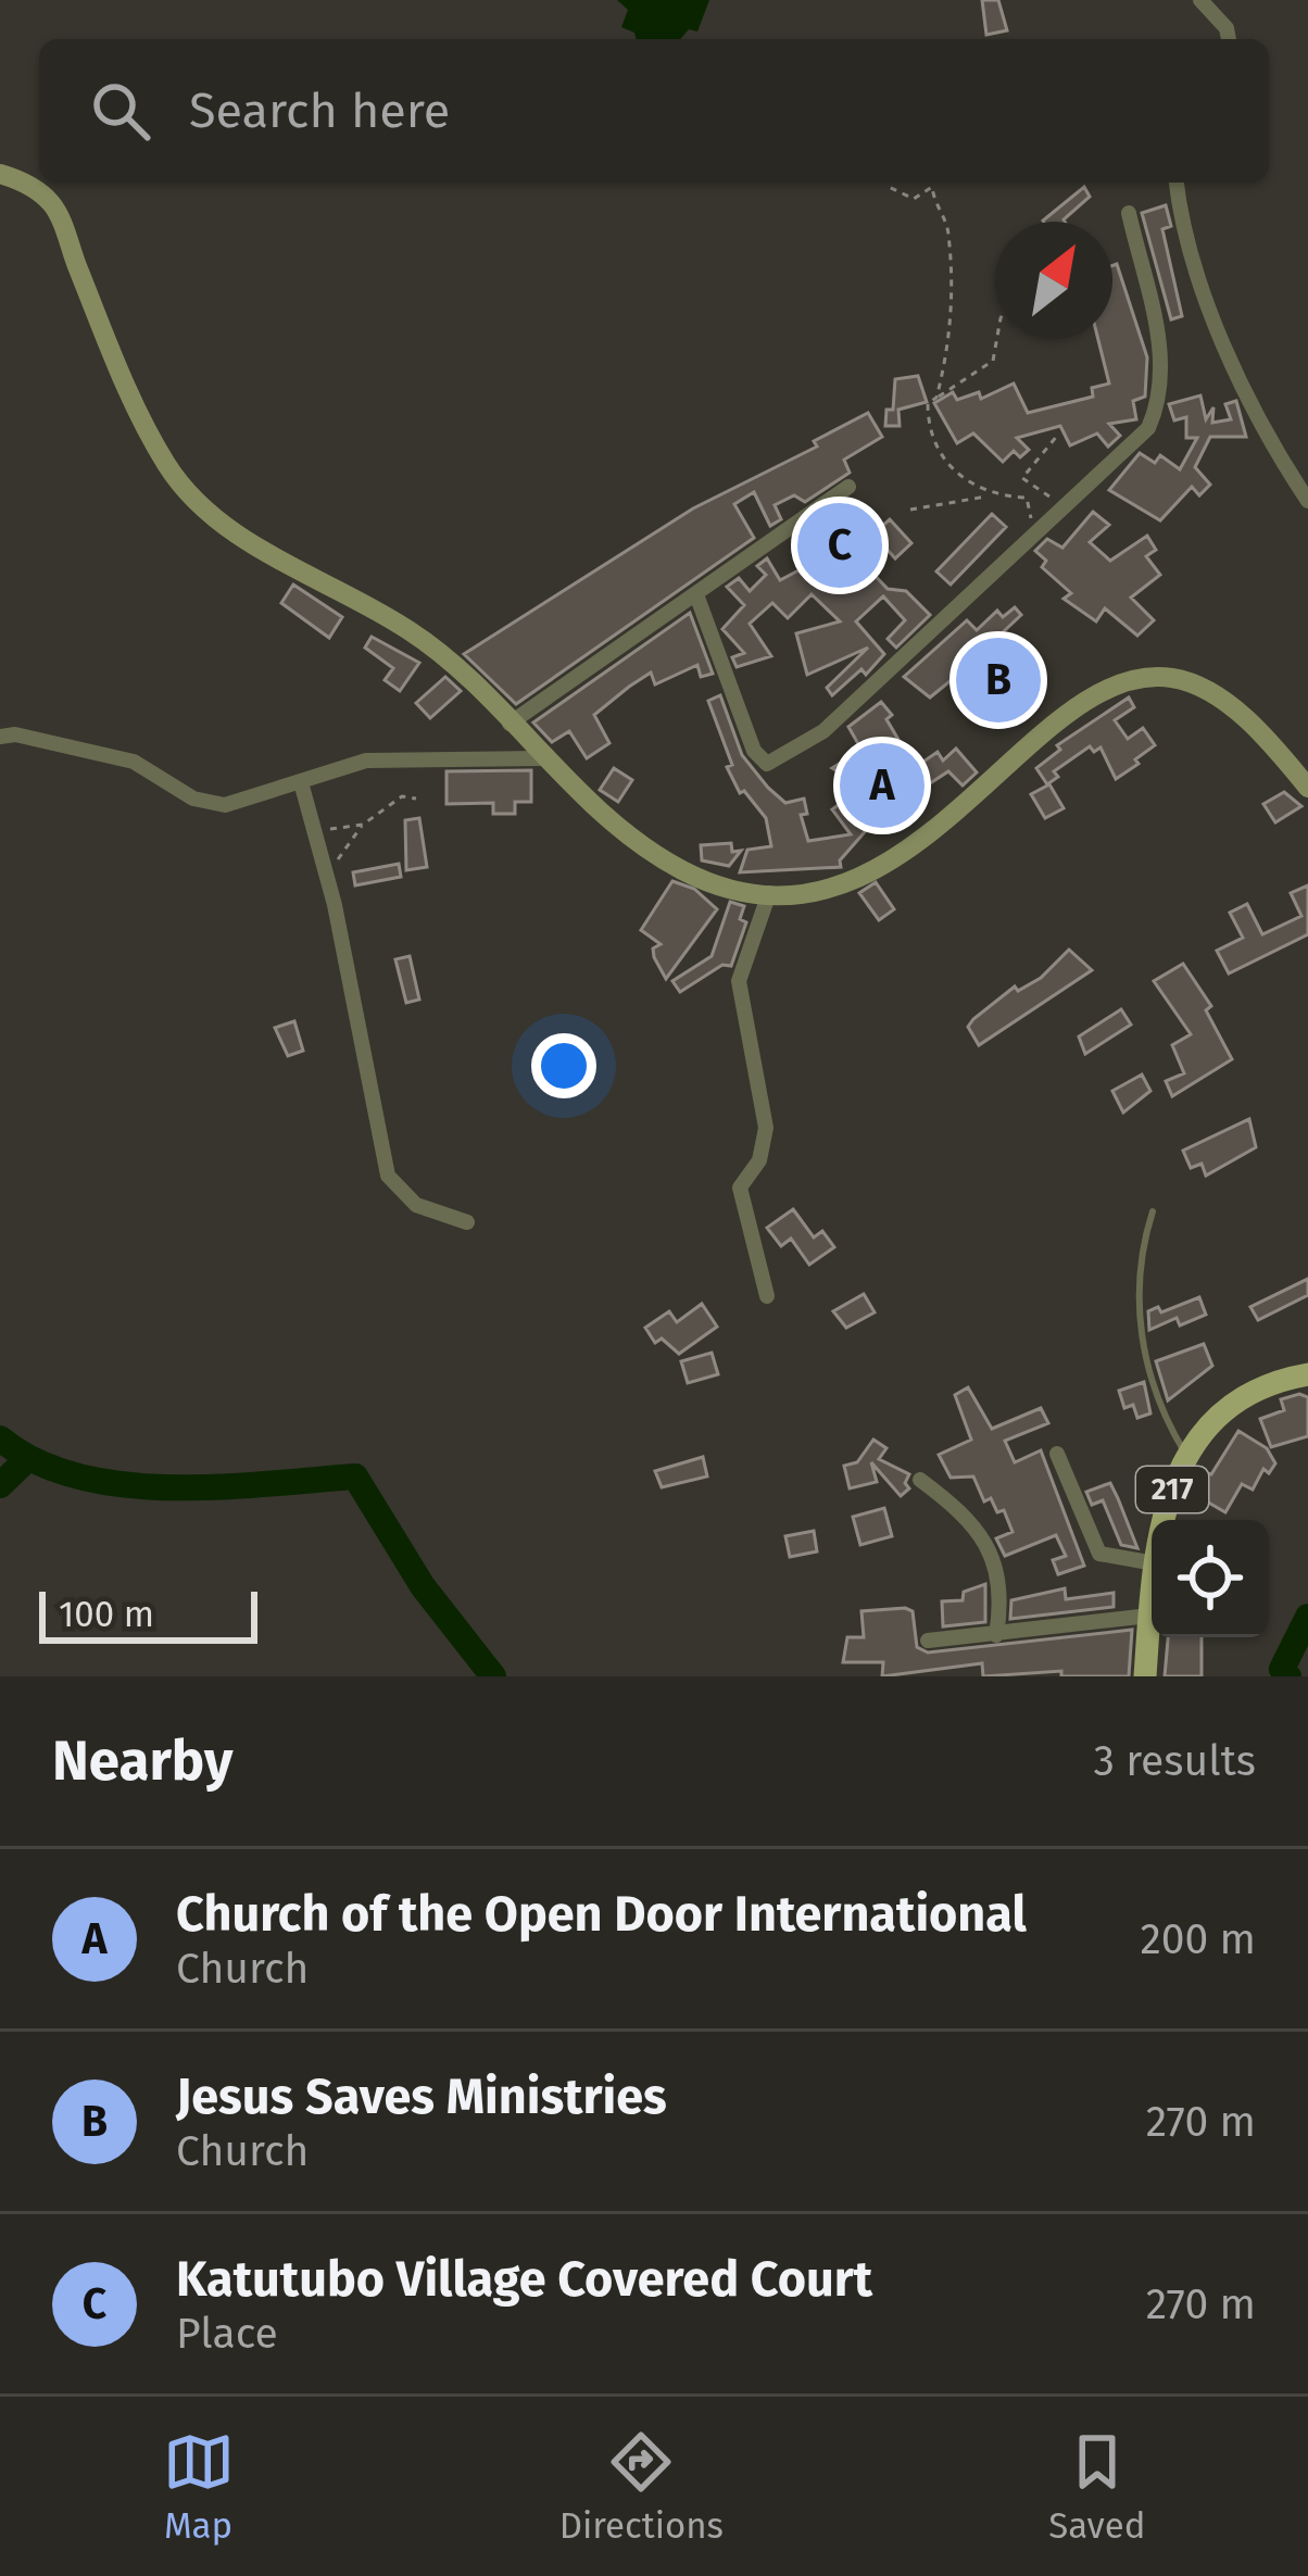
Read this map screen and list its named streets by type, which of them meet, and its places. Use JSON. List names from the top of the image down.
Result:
{
  "streets": {
    "main road": ["217"]
  },
  "scale_bar": "100 m",
  "north": "top right",
  "page": {
    "search": "Search here",
    "pins": ["C", "B", "A"],
    "scale": "100 m",
    "heading": ["Nearby", "3 results"],
    "list": [
      {
        "mark": "A",
        "name": "Church of the Open Door International",
        "note": "Church",
        "value": "200 m"
      },
      {
        "mark": "B",
        "name": "Jesus Saves Ministries",
        "note": "Church",
        "value": "270 m"
      },
      {
        "mark": "C",
        "name": "Katutubo Village Covered Court",
        "note": "Place",
        "value": "270 m"
      }
    ],
    "nav": ["Map", "Directions", "Saved"]
  }
}
